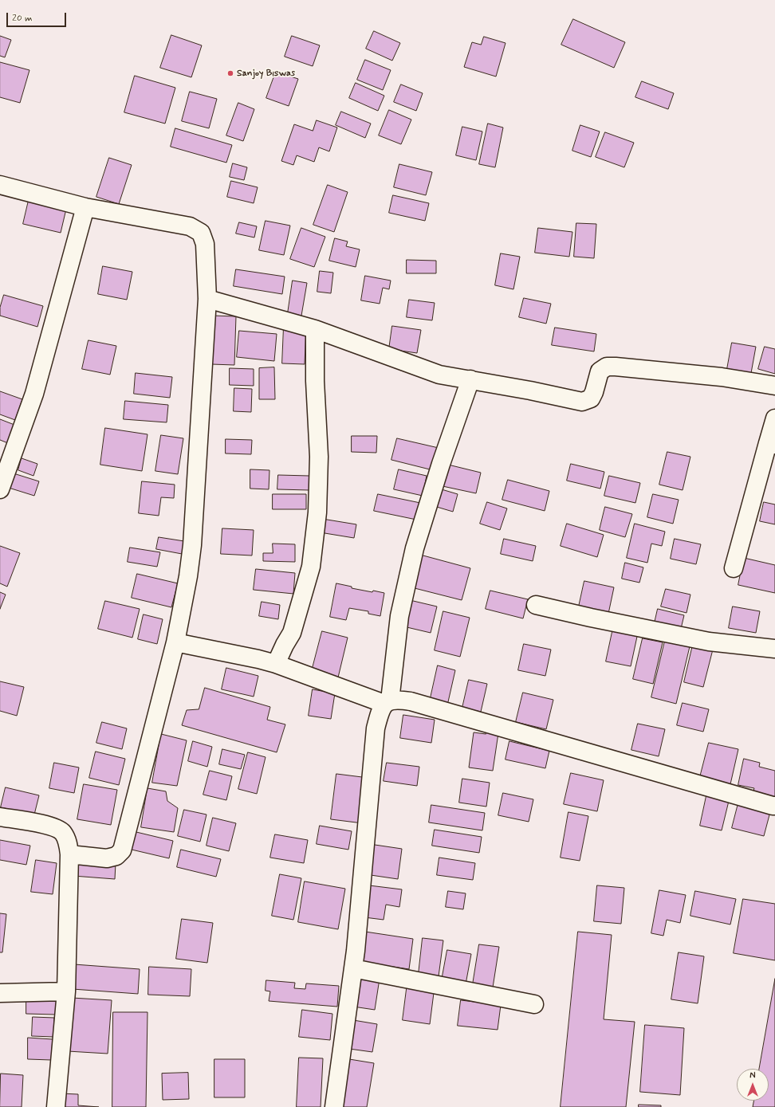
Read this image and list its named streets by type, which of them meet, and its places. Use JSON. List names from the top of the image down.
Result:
{
  "places": ["Sanjoy Biswas"],
  "scale_bar": "20 m",
  "north": "top"
}
